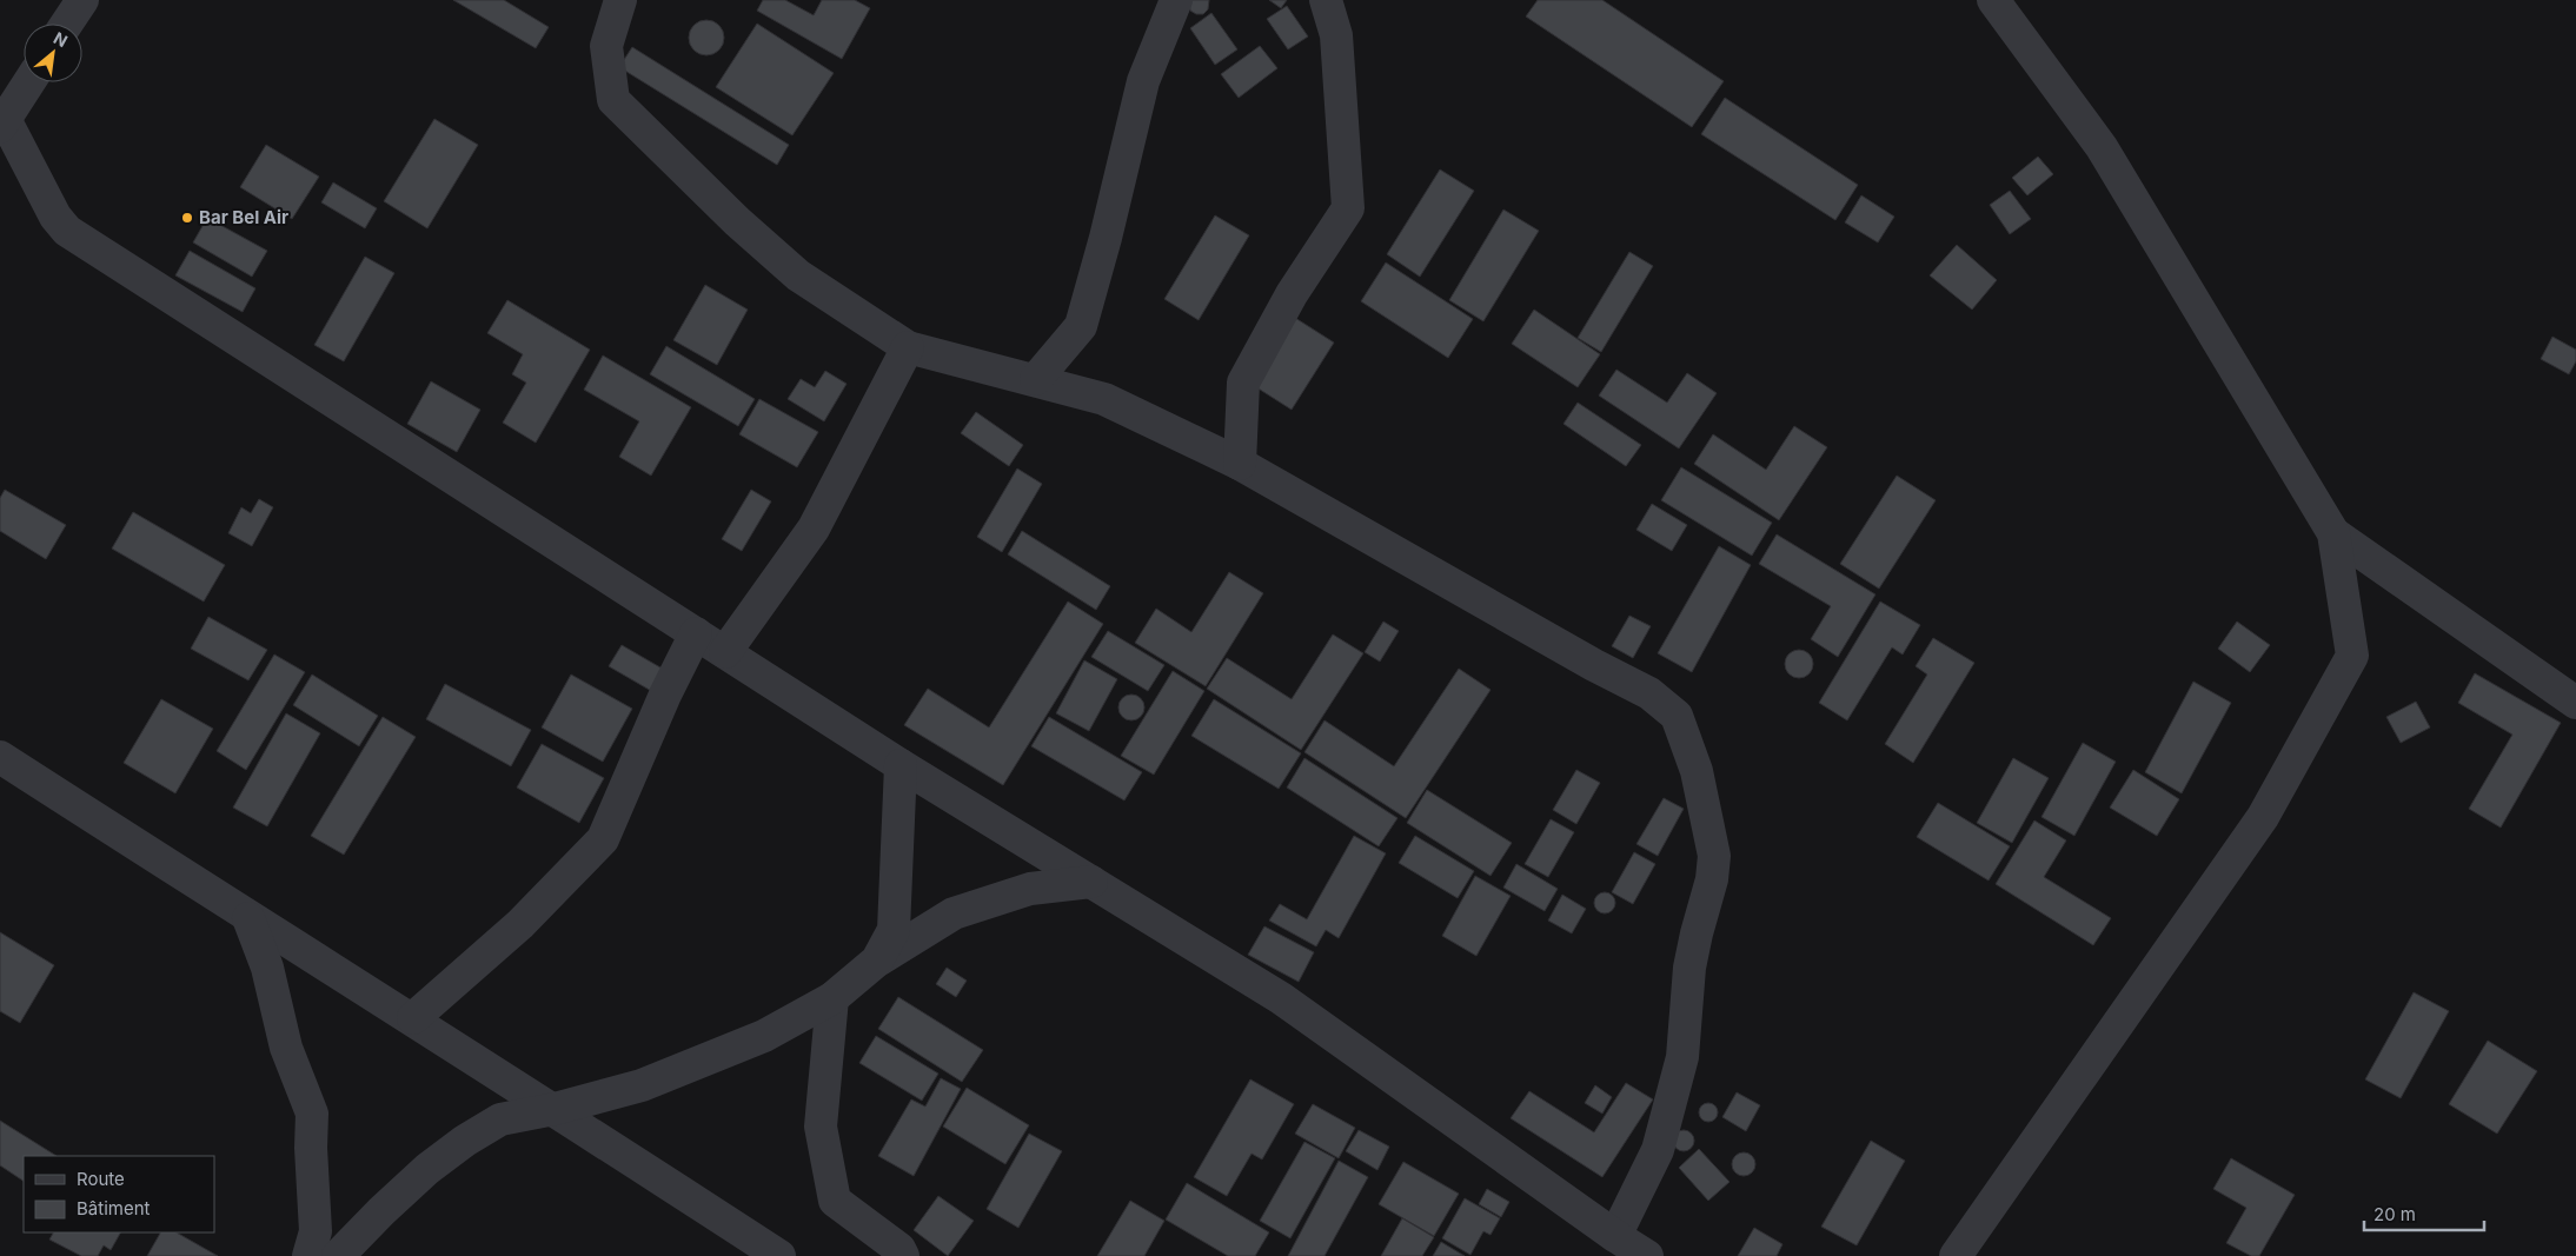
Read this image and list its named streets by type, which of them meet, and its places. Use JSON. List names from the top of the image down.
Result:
{
  "places": ["Bar Bel Air"],
  "legend": ["Route", "Bâtiment"],
  "scale_bar": "20 m",
  "north": "top right"
}
